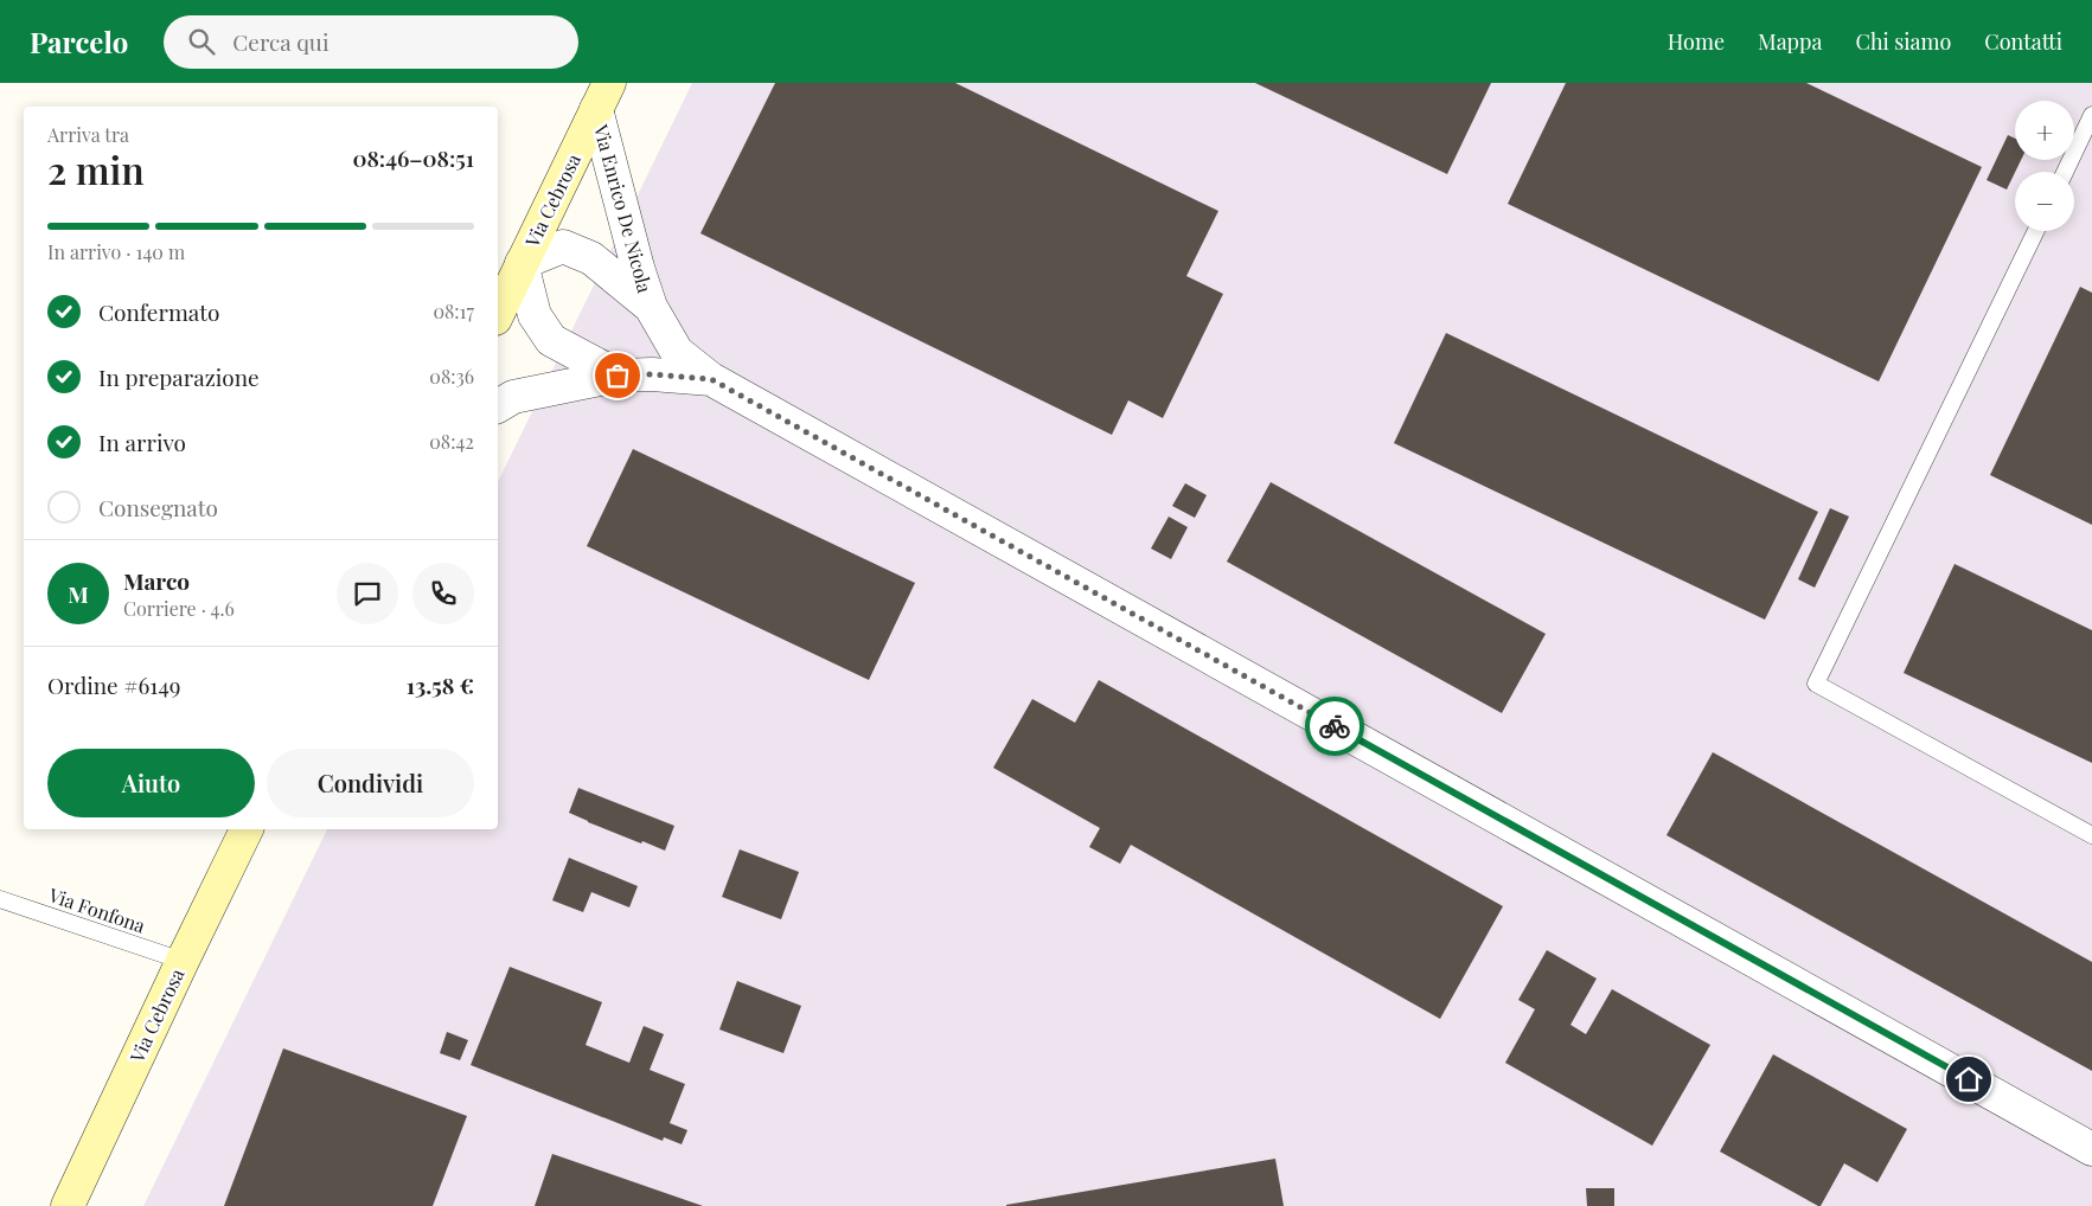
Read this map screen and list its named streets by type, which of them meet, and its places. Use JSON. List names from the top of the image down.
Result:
{
  "streets": {
    "main road": ["Via Cebrosa"],
    "street": ["Via Enrico De Nicola"],
    "lane": ["Via Fonfona"]
  },
  "crossings": [
    ["Via Cebrosa", "Via Enrico De Nicola"],
    ["Via Cebrosa", "Via Fonfona"]
  ],
  "page": {
    "header": "Parcelo",
    "search": "Cerca qui",
    "nav": [
      "Home",
      "Mappa",
      "Chi siamo",
      "Contatti"
    ],
    "map_buttons": ["+", "−"],
    "heading": ["2 min", "Arriva tra", "08:46–08:51"],
    "panel": [
      "Marco",
      "Corriere · 4.6",
      "Ordine #6149",
      "13.58 €"
    ],
    "bar": "In arrivo · 140 m",
    "list": [
      ["Confermato", "08:17"],
      ["In preparazione", "08:36"],
      ["In arrivo", "08:42"],
      "Consegnato"
    ],
    "round": "M",
    "buttons": ["Aiuto", "Condividi"]
  }
}
